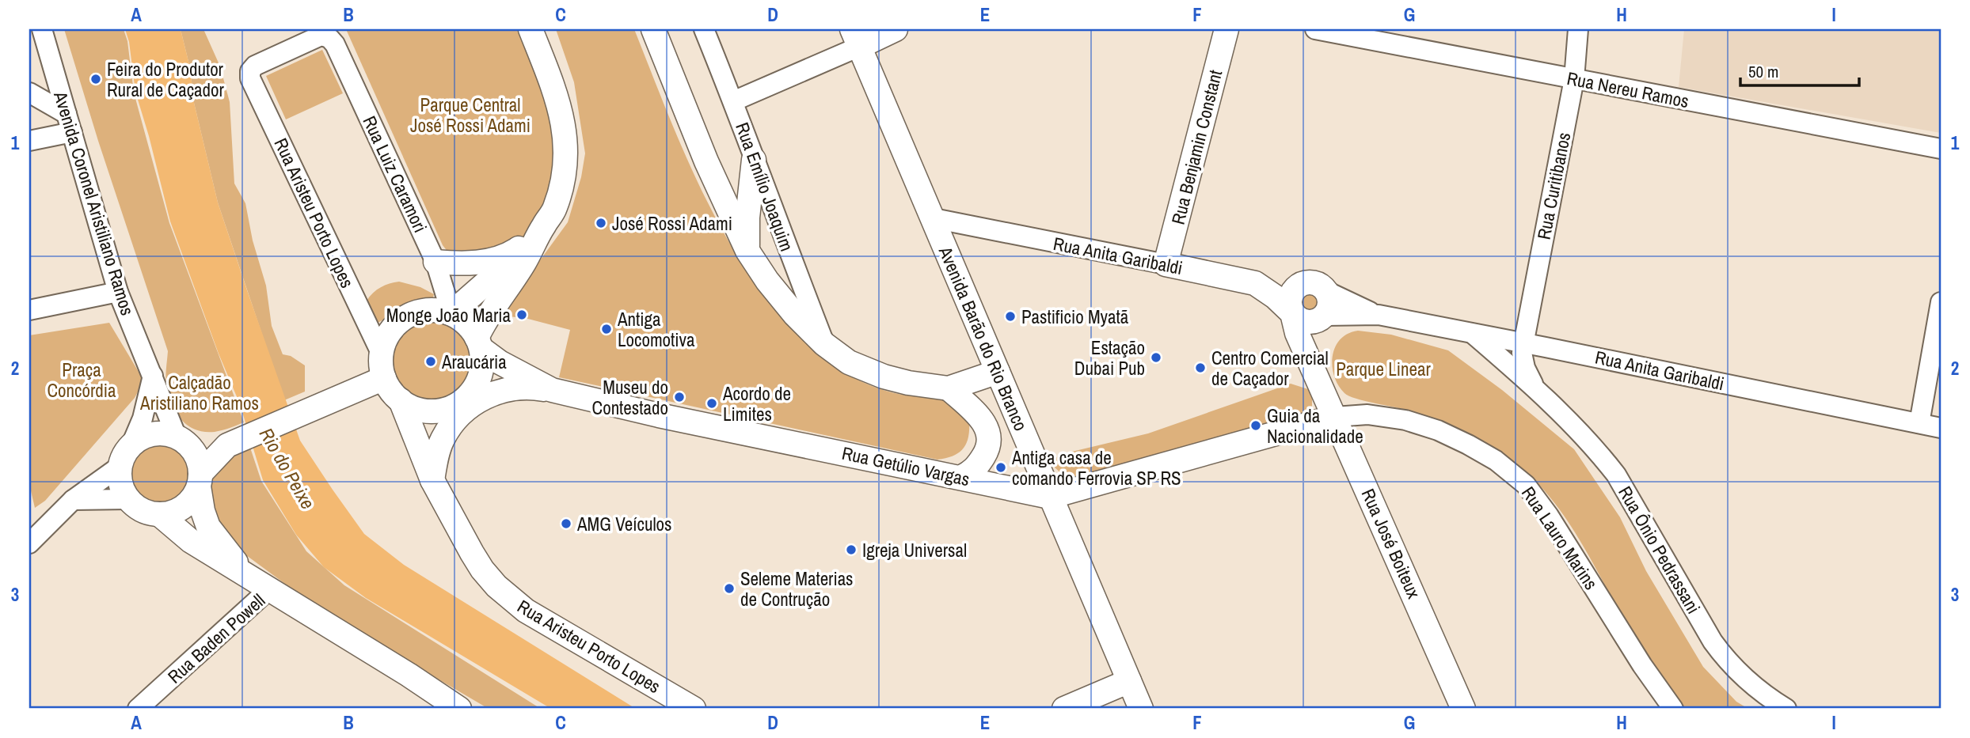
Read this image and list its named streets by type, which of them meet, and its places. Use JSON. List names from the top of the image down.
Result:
{
  "streets": {
    "main road": [
      "Rua Benjamin Constant",
      "Rua Aristeu Porto Lopes",
      "Rua Anita Garibaldi",
      "Avenida Barão do Rio Branco",
      "Rua Getúlio Vargas",
      "Rua José Boiteux"
    ],
    "street": [
      "Rua Nereu Ramos",
      "Rua Luiz Caramori",
      "Rua Curitibanos",
      "Rua Emílio Joaquim",
      "Avenida Coronel Aristiliano Ramos",
      "Rua Lauro Marins",
      "Rua Ônio Pedrassani",
      "Rua Baden Powell"
    ]
  },
  "crossings": [
    ["Rua Nereu Ramos", "Rua Curitibanos"],
    ["Rua Benjamin Constant", "Rua Anita Garibaldi"],
    ["Rua Luiz Caramori", "Rua Aristeu Porto Lopes"],
    ["Rua Luiz Caramori", "Rua Getúlio Vargas"],
    ["Rua Curitibanos", "Rua Anita Garibaldi"],
    ["Rua Curitibanos", "Rua Ônio Pedrassani"],
    ["Rua Aristeu Porto Lopes", "Rua Getúlio Vargas"],
    ["Rua Anita Garibaldi", "Avenida Barão do Rio Branco"],
    ["Rua Anita Garibaldi", "Rua José Boiteux"],
    ["Rua Anita Garibaldi", "Rua Ônio Pedrassani"],
    ["Avenida Barão do Rio Branco", "Rua Getúlio Vargas"],
    ["Rua Getúlio Vargas", "Rua Lauro Marins"],
    ["Rua Getúlio Vargas", "Rua José Boiteux"],
    ["Rua Lauro Marins", "Rua José Boiteux"]
  ],
  "water": ["Rio do Peixe"],
  "parks": [
    "Parque Central José Rossi Adami",
    "Parque Linear",
    "Praça Concórdia",
    "Calçadão Aristiliano Ramos"
  ],
  "places": [
    "Feira do Produtor Rural de Caçador",
    "José Rossi Adami",
    "Monge João Maria",
    "Pastificio Myatã",
    "Antiga Locomotiva",
    "Estação Dubai Pub",
    "Araucária",
    "Centro Comercial de Caçador",
    "Museu do Contestado",
    "Acordo de Limites",
    "Guia da Nacionalidade",
    "Antiga casa de comando Ferrovia SP RS",
    "AMG Veículos",
    "Igreja Universal",
    "Seleme Materias de Contrução"
  ],
  "scale_bar": "50 m",
  "grid": {
    "columns": [
      "A",
      "B",
      "C",
      "D",
      "E",
      "F",
      "G",
      "H",
      "I"
    ],
    "rows": ["1", "2", "3"]
  }
}
